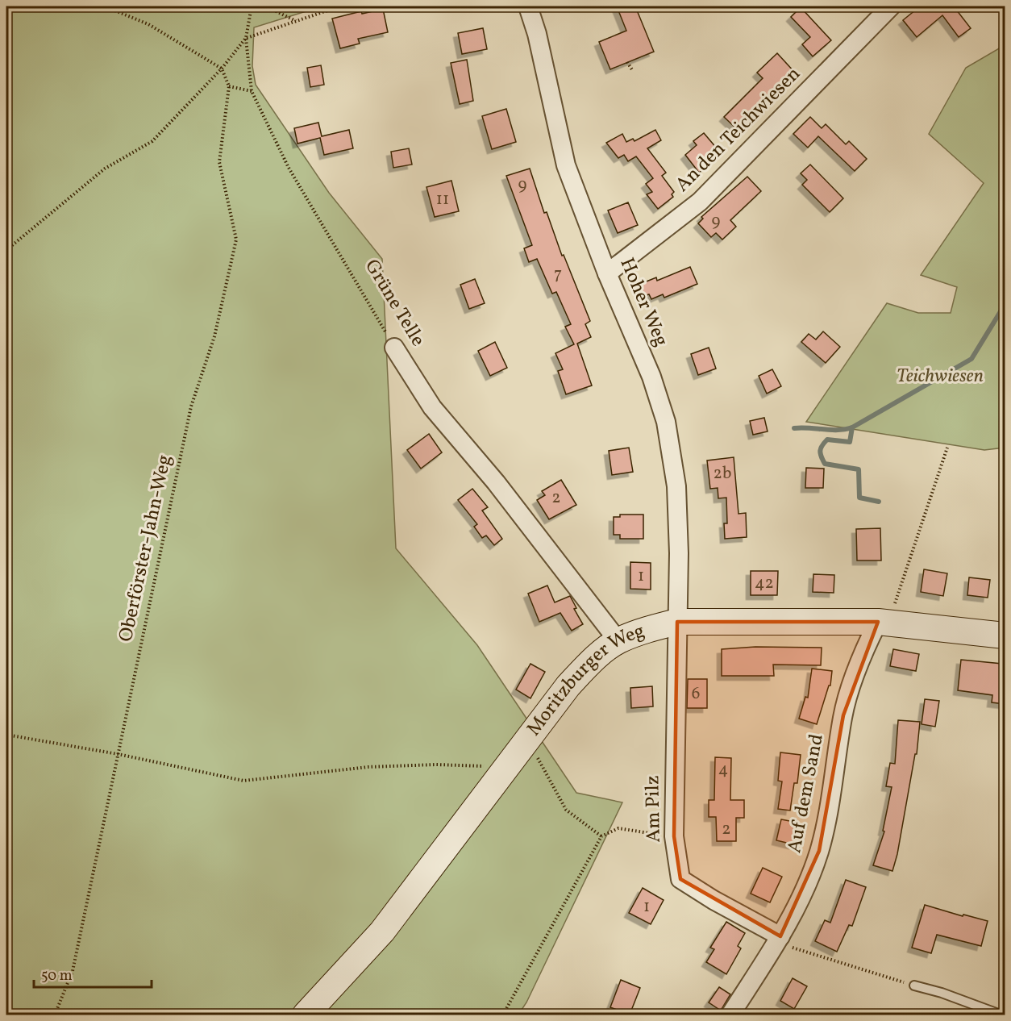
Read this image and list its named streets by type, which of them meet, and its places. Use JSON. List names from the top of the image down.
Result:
{
  "streets": {
    "street": [
      "An den Teichwiesen",
      "Hoher Weg",
      "Grüne Telle",
      "Moritzburger Weg",
      "Auf dem Sand",
      "Am Pilz"
    ],
    "path": ["Oberförster-Jahn-Weg"]
  },
  "crossings": [
    ["An den Teichwiesen", "Hoher Weg"],
    ["Hoher Weg", "Moritzburger Weg"],
    ["Hoher Weg", "Am Pilz"],
    ["Grüne Telle", "Moritzburger Weg"],
    ["Moritzburger Weg", "Auf dem Sand"],
    ["Moritzburger Weg", "Am Pilz"],
    ["Auf dem Sand", "Am Pilz"]
  ],
  "parks": ["Teichwiesen"],
  "house_numbers": [
    "9",
    "11",
    "9",
    "7",
    "2b",
    "2",
    "1",
    "42",
    "6",
    "4",
    "2",
    "1"
  ],
  "scale_bar": "50 m"
}
